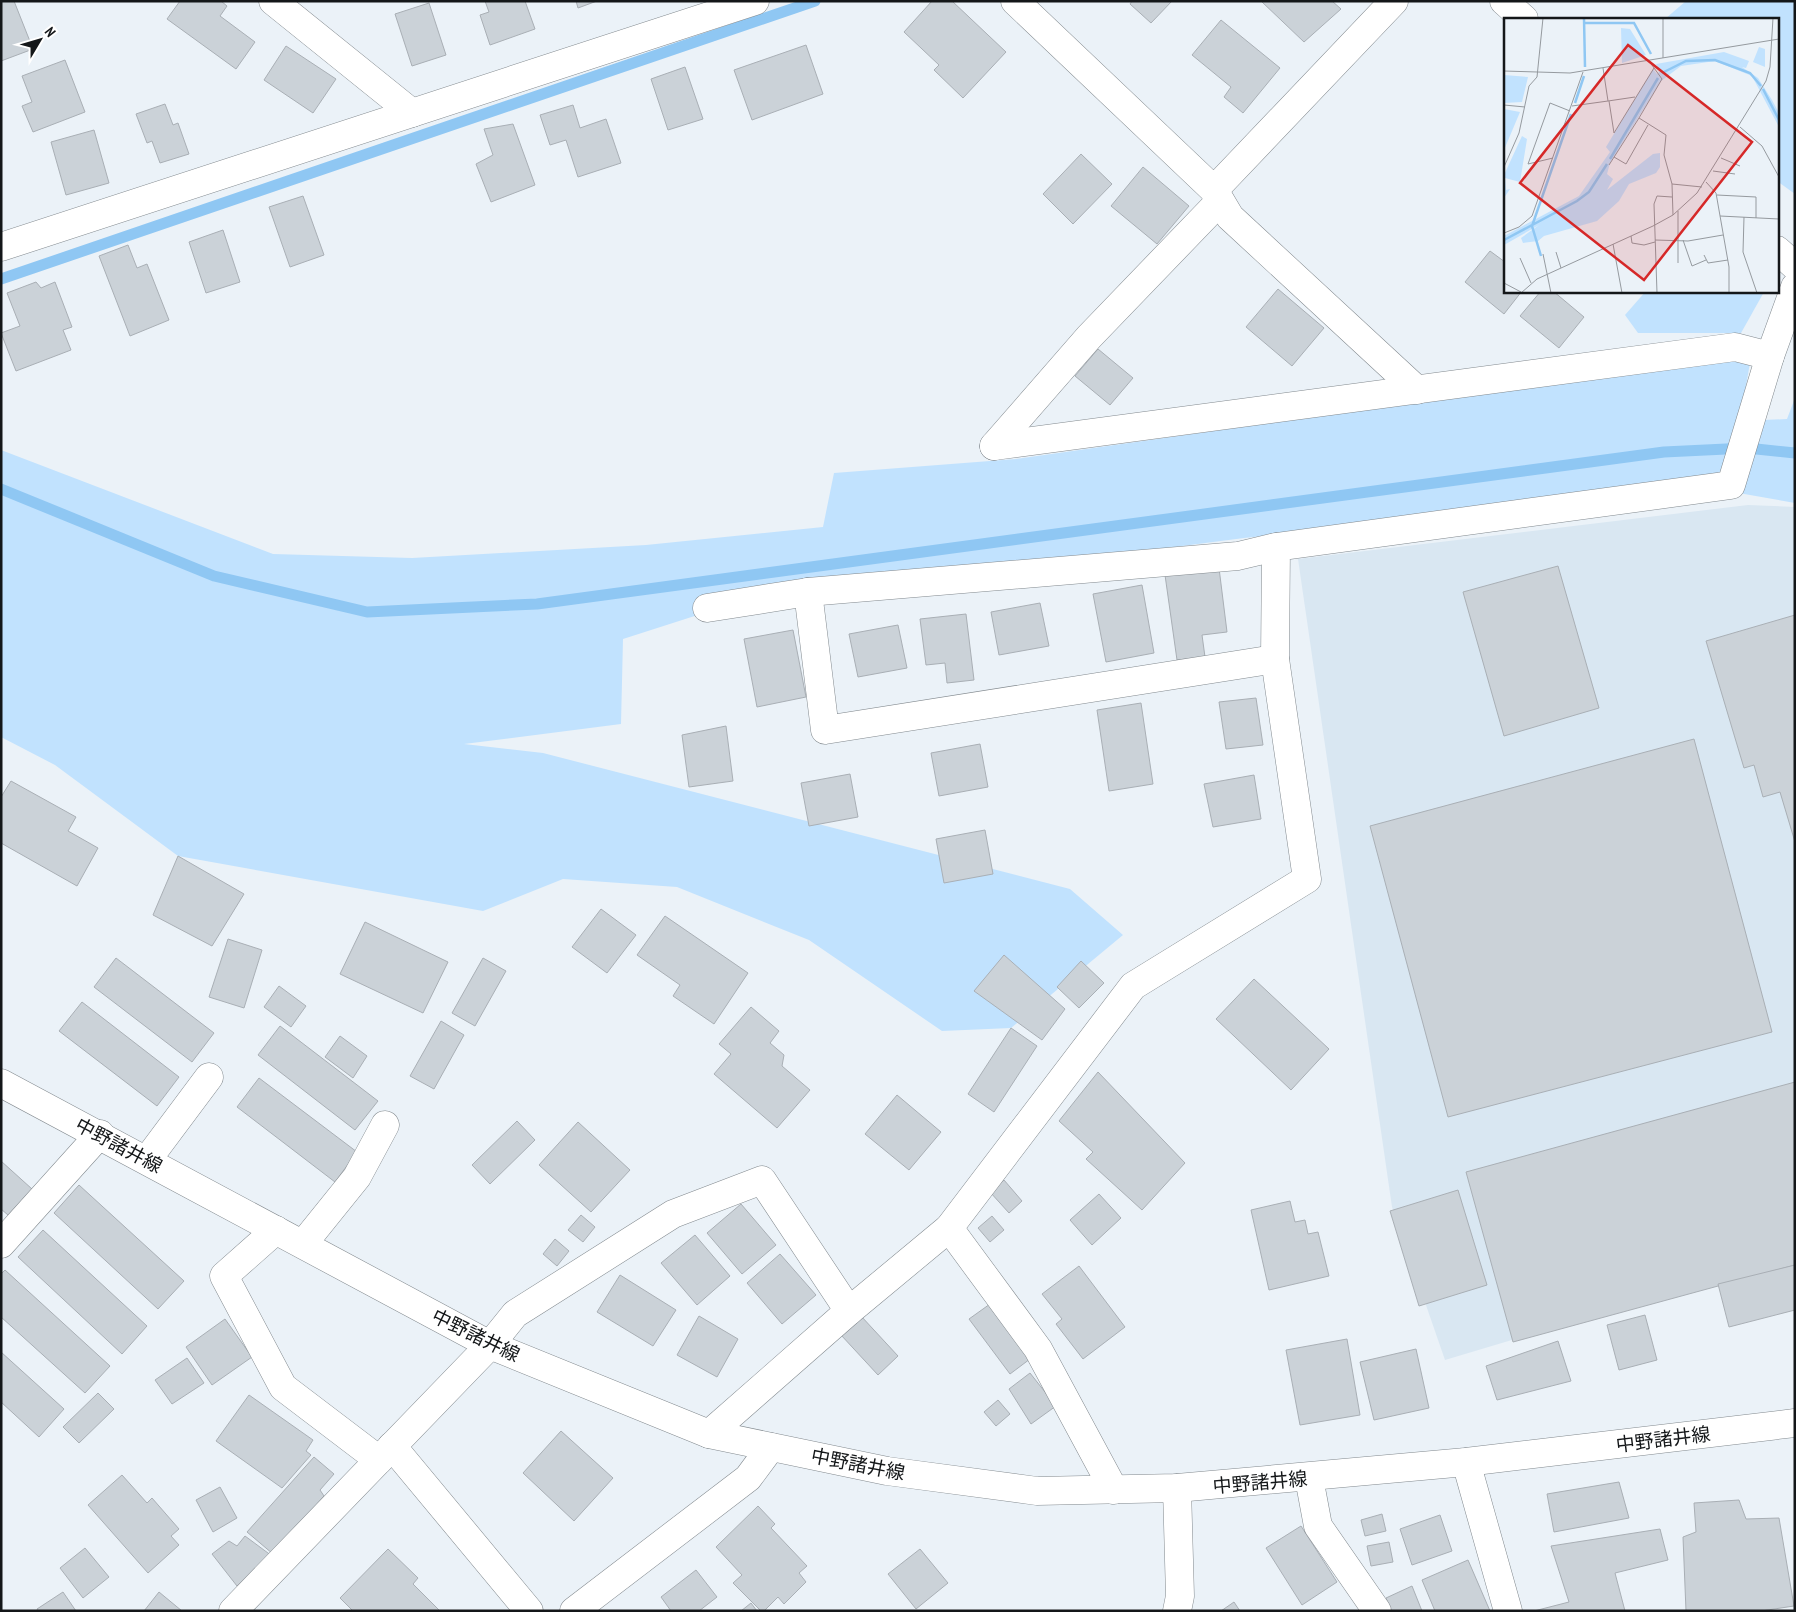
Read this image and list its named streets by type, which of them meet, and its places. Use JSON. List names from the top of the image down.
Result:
{
  "streets": {
    "street": ["中野諸井線"]
  },
  "north": "top right"
}
